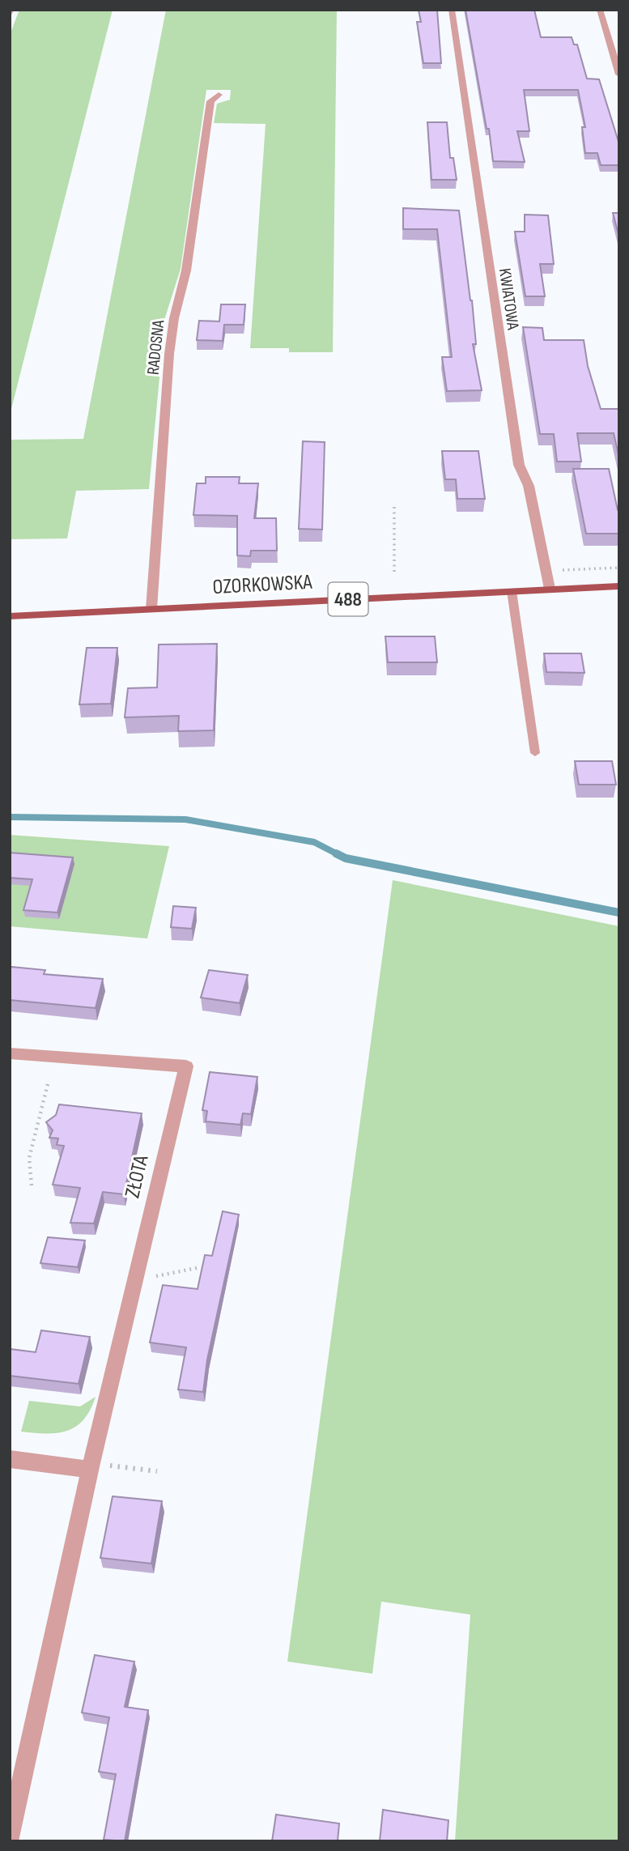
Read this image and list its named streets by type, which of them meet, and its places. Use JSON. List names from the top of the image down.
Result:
{
  "streets": {
    "main road": ["OZORKOWSKA", "488"],
    "street": ["KWIATOWA", "RADOSNA", "ZŁOTA"]
  },
  "crossings": [
    ["KWIATOWA", "OZORKOWSKA"],
    ["RADOSNA", "OZORKOWSKA"]
  ]
}
